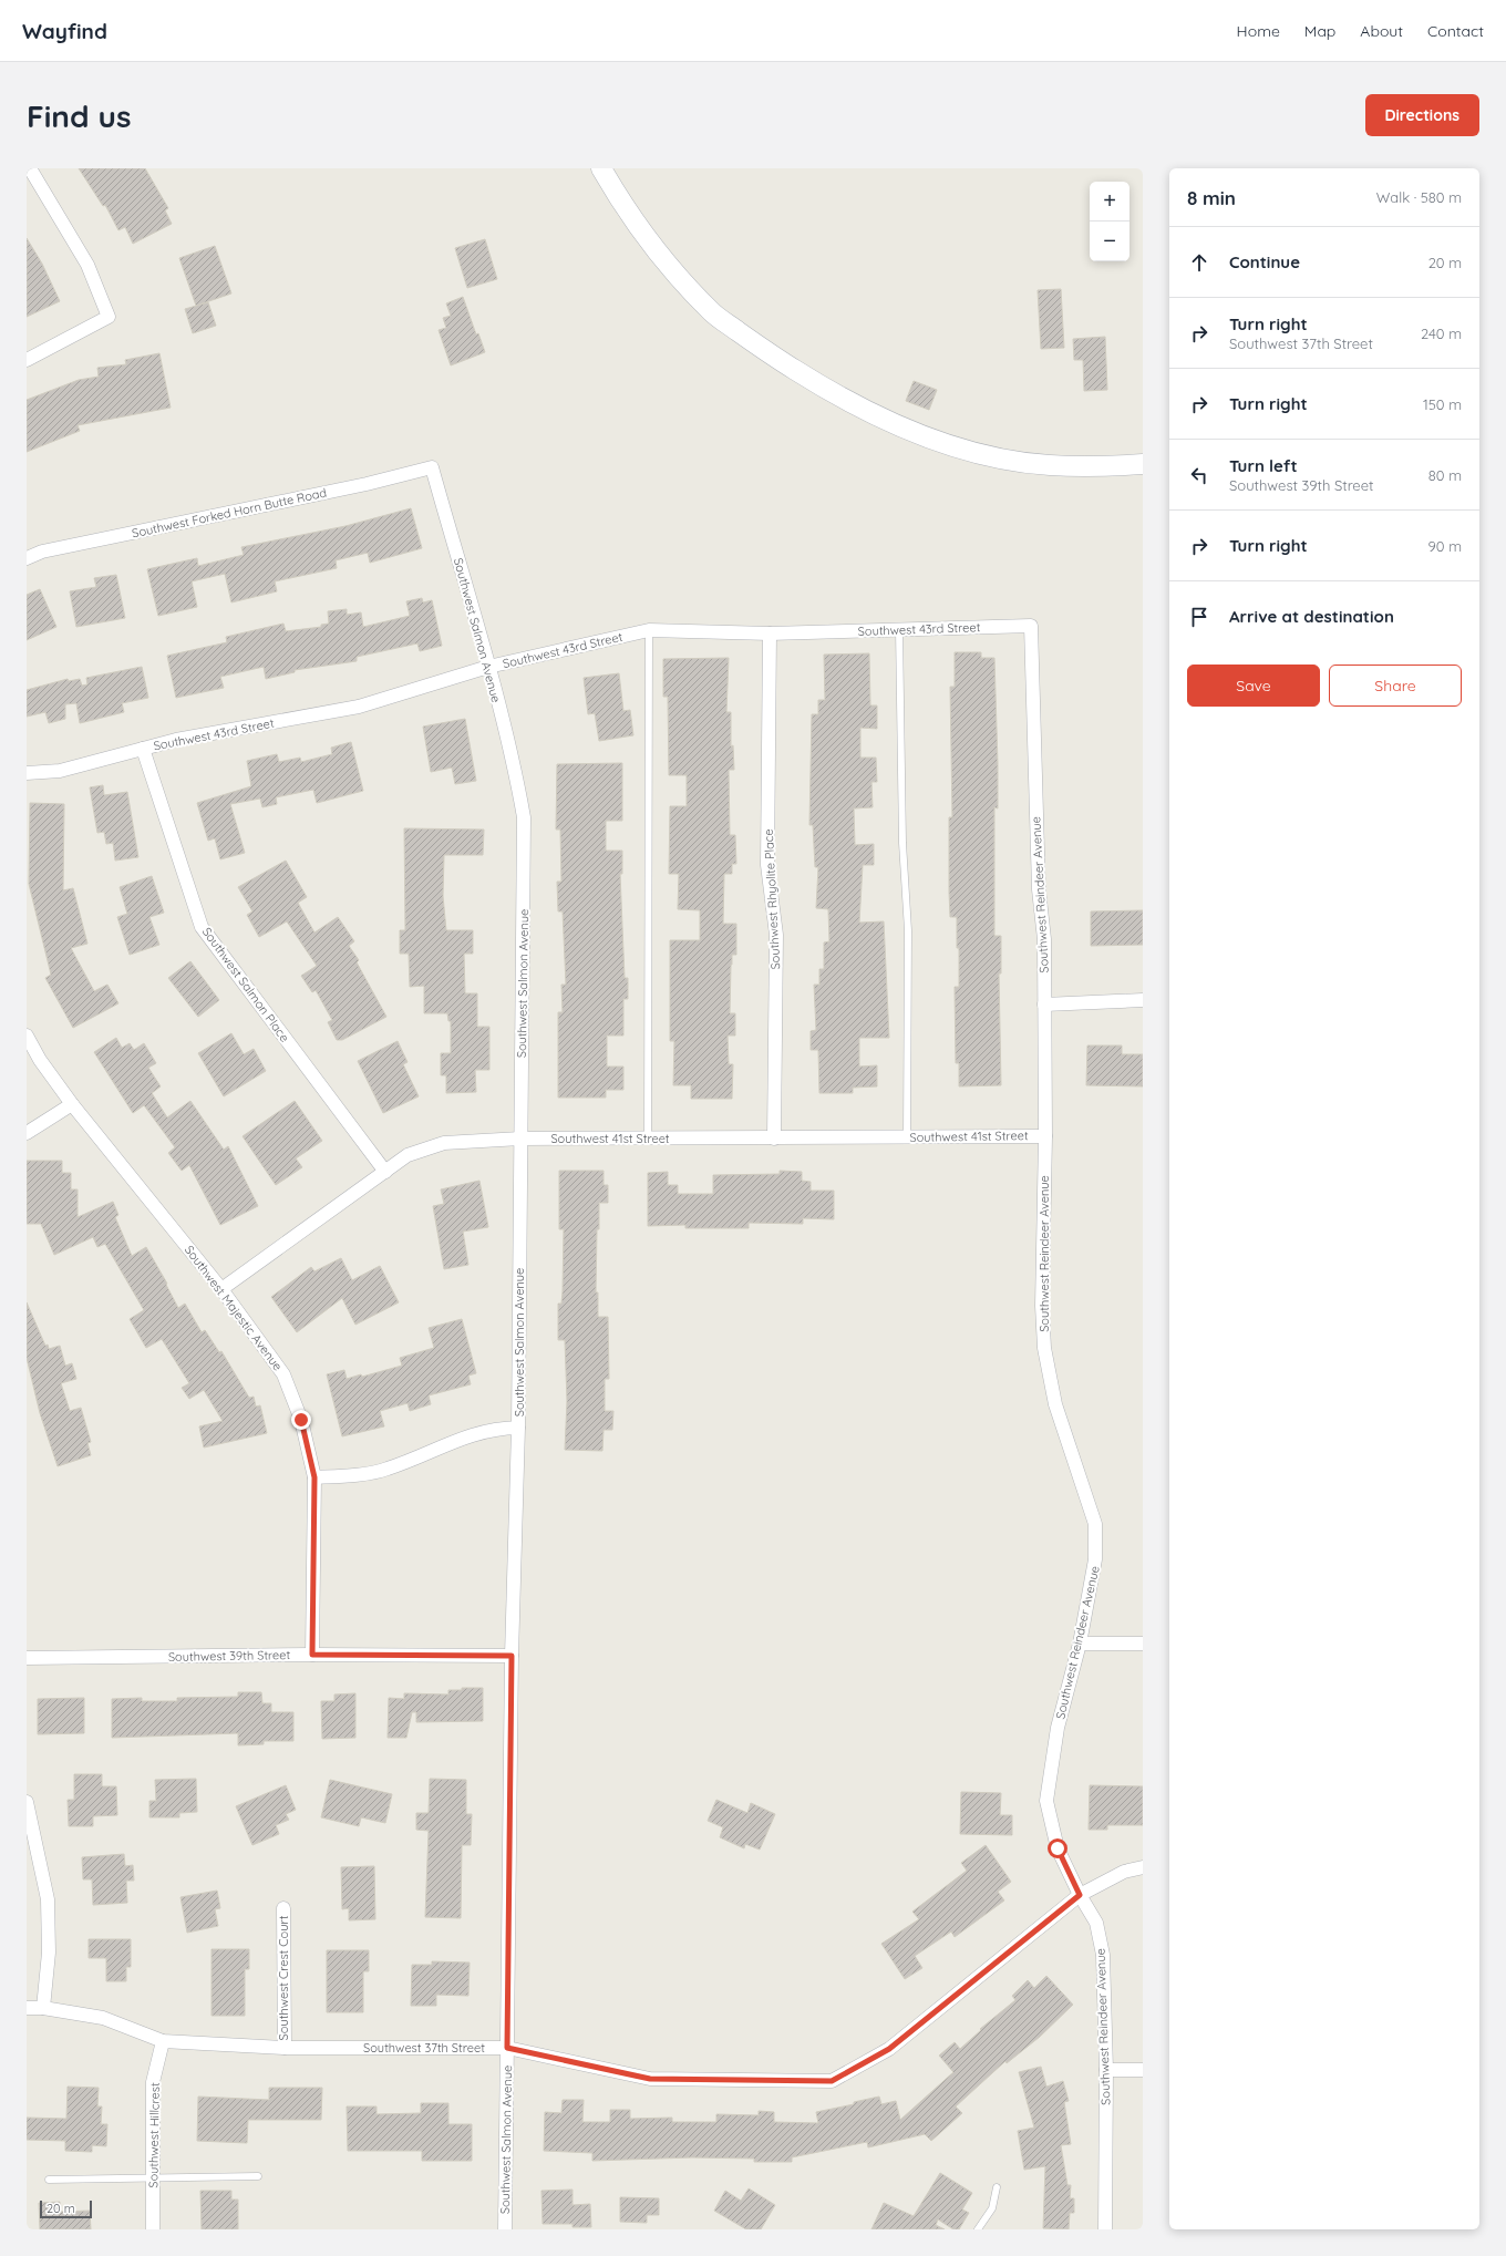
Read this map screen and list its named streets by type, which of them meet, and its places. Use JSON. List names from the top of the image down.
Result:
{
  "streets": {
    "street": [
      "Southwest Forked Horn Butte Road",
      "Southwest 43rd Street",
      "Southwest Salmon Avenue",
      "Southwest Reindeer Avenue",
      "Southwest Rhyolite Place",
      "Southwest Salmon Place",
      "Southwest 41st Street",
      "Southwest Majestic Avenue",
      "Southwest 39th Street",
      "Southwest Crest Court",
      "Southwest 37th Street",
      "Southwest Hillcrest"
    ]
  },
  "crossings": [
    ["Southwest Forked Horn Butte Road", "Southwest Salmon Avenue"],
    ["Southwest 43rd Street", "Southwest Salmon Avenue"],
    ["Southwest 43rd Street", "Southwest Reindeer Avenue"],
    ["Southwest 43rd Street", "Southwest Rhyolite Place"],
    ["Southwest 43rd Street", "Southwest Salmon Place"],
    ["Southwest Salmon Avenue", "Southwest 41st Street"],
    ["Southwest Salmon Avenue", "Southwest 39th Street"],
    ["Southwest Salmon Avenue", "Southwest 37th Street"],
    ["Southwest Reindeer Avenue", "Southwest 41st Street"],
    ["Southwest Reindeer Avenue", "Southwest 37th Street"],
    ["Southwest Rhyolite Place", "Southwest 41st Street"],
    ["Southwest Salmon Place", "Southwest 41st Street"],
    ["Southwest 41st Street", "Southwest Majestic Avenue"],
    ["Southwest Majestic Avenue", "Southwest 39th Street"],
    ["Southwest Crest Court", "Southwest 37th Street"],
    ["Southwest 37th Street", "Southwest Hillcrest"]
  ],
  "scale_bar": "20 m",
  "page": {
    "header": "Wayfind",
    "nav": [
      "Home",
      "Map",
      "About",
      "Contact"
    ],
    "buttons": [
      "Directions",
      ["Save", "Share"]
    ],
    "title": "Find us",
    "heading": ["8 min", "Walk · 580 m"],
    "map_buttons": ["+", "−"],
    "list": [
      ["Continue", "20 m"],
      ["Turn right", "Southwest 37th Street", "240 m"],
      ["Turn right", "150 m"],
      ["Turn left", "Southwest 39th Street", "80 m"],
      ["Turn right", "90 m"],
      "Arrive at destination"
    ],
    "scale": "20 m"
  }
}
